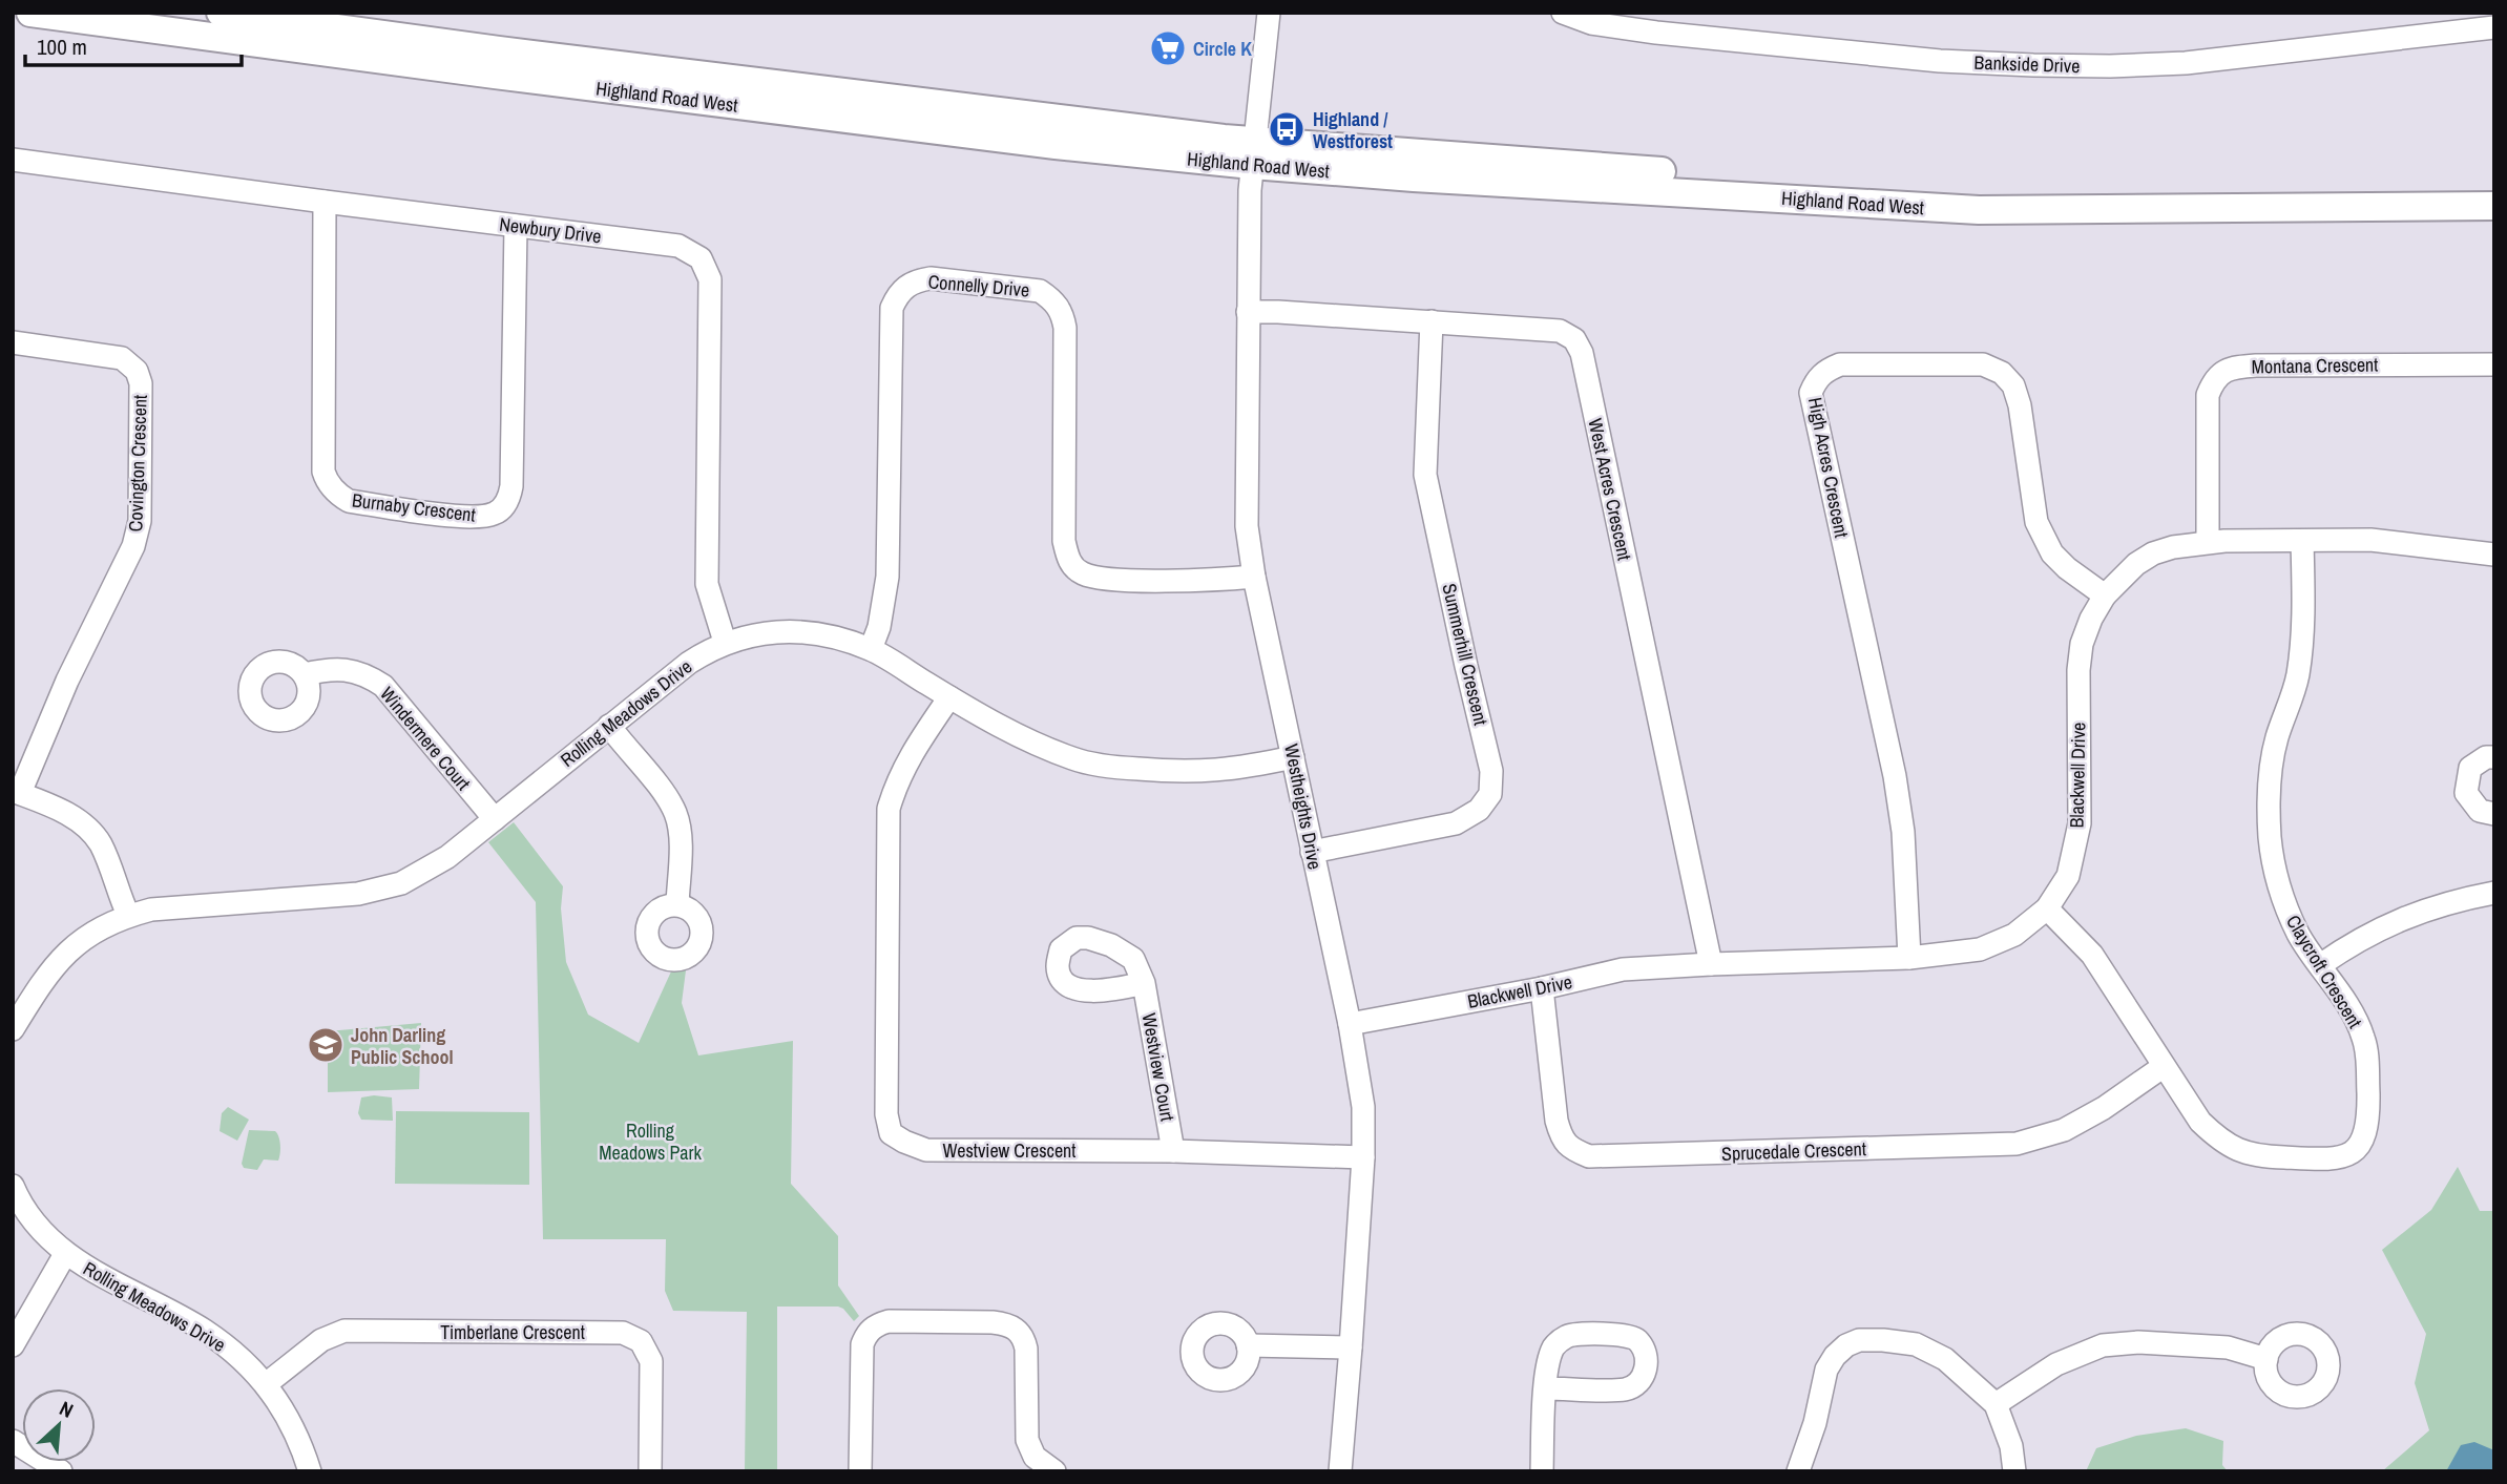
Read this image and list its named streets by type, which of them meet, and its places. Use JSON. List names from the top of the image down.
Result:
{
  "streets": {
    "main road": ["Highland Road West"],
    "street": [
      "Bankside Drive",
      "Newbury Drive",
      "Connelly Drive",
      "Montana Crescent",
      "Covington Crescent",
      "High Acres Crescent",
      "West Acres Crescent",
      "Burnaby Crescent",
      "Summerhill Crescent",
      "Rolling Meadows Drive",
      "Windermere Court",
      "Blackwell Drive",
      "Westheights Drive",
      "Claycroft Crescent",
      "Westview Court",
      "Westview Crescent",
      "Sprucedale Crescent",
      "Timberlane Crescent"
    ]
  },
  "crossings": [
    ["Highland Road West", "Westheights Drive"],
    ["Newbury Drive", "Burnaby Crescent"],
    ["Newbury Drive", "Rolling Meadows Drive"],
    ["Connelly Drive", "Rolling Meadows Drive"],
    ["Connelly Drive", "Westheights Drive"],
    ["Montana Crescent", "Blackwell Drive"],
    ["High Acres Crescent", "Blackwell Drive"],
    ["West Acres Crescent", "Summerhill Crescent"],
    ["West Acres Crescent", "Blackwell Drive"],
    ["West Acres Crescent", "Westheights Drive"],
    ["Summerhill Crescent", "Westheights Drive"],
    ["Rolling Meadows Drive", "Windermere Court"],
    ["Rolling Meadows Drive", "Westheights Drive"],
    ["Rolling Meadows Drive", "Westview Crescent"],
    ["Rolling Meadows Drive", "Timberlane Crescent"],
    ["Blackwell Drive", "Westheights Drive"],
    ["Blackwell Drive", "Claycroft Crescent"],
    ["Blackwell Drive", "Sprucedale Crescent"],
    ["Westheights Drive", "Westview Crescent"],
    ["Claycroft Crescent", "Sprucedale Crescent"],
    ["Westview Court", "Westview Crescent"]
  ],
  "parks": ["Rolling Meadows Park"],
  "places": {
    "supermarket": ["Circle K"],
    "bus stop": ["Highland / Westforest"],
    "school or university": ["John Darling Public School"]
  },
  "scale_bar": "100 m",
  "north": "top right"
}
